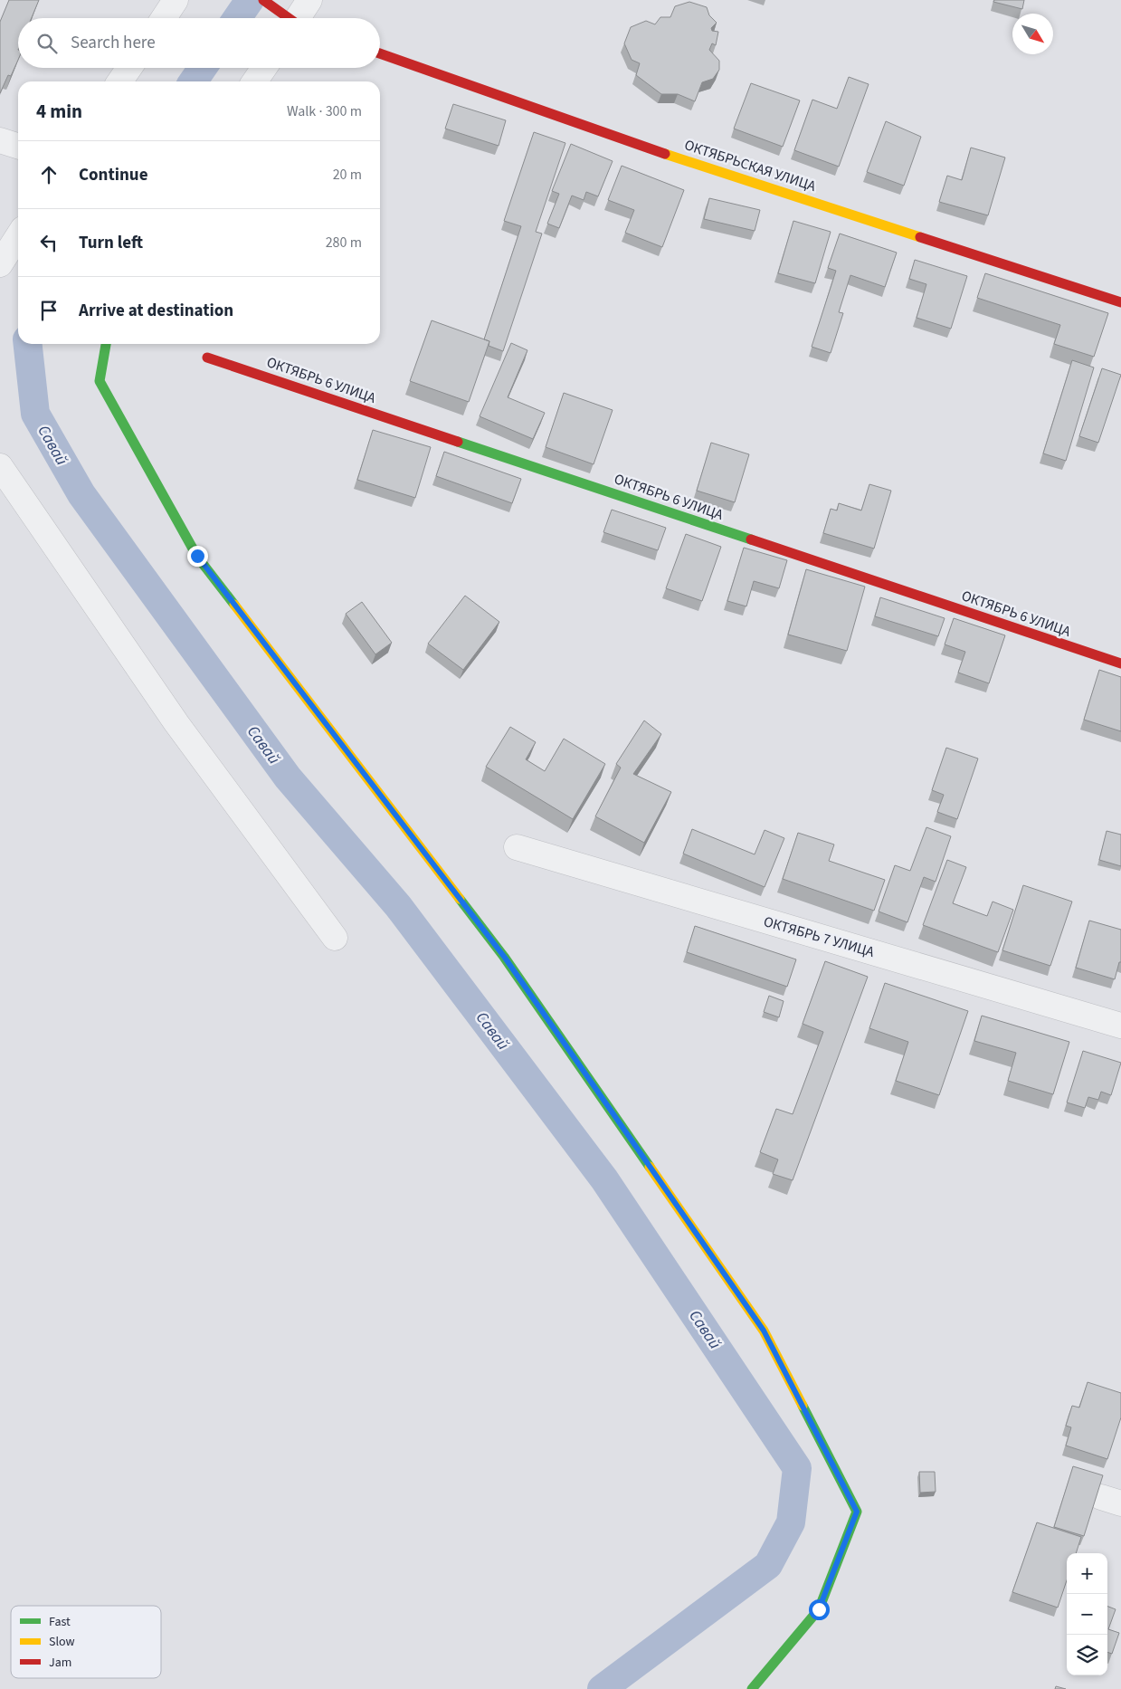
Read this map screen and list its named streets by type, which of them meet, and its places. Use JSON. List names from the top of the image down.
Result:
{
  "streets": {
    "street": ["ОКТЯБРЬСКАЯ УЛИЦА", "ОКТЯБРЬ 6 УЛИЦА", "ОКТЯБРЬ 7 УЛИЦА"]
  },
  "water": ["Савай"],
  "legend": ["Fast", "Slow", "Jam"],
  "north": "bottom right",
  "page": {
    "search": "Search here",
    "heading": ["4 min", "Walk · 300 m"],
    "list": [
      ["Continue", "20 m"],
      ["Turn left", "280 m"],
      "Arrive at destination"
    ],
    "map_buttons": ["+", "−"]
  }
}
